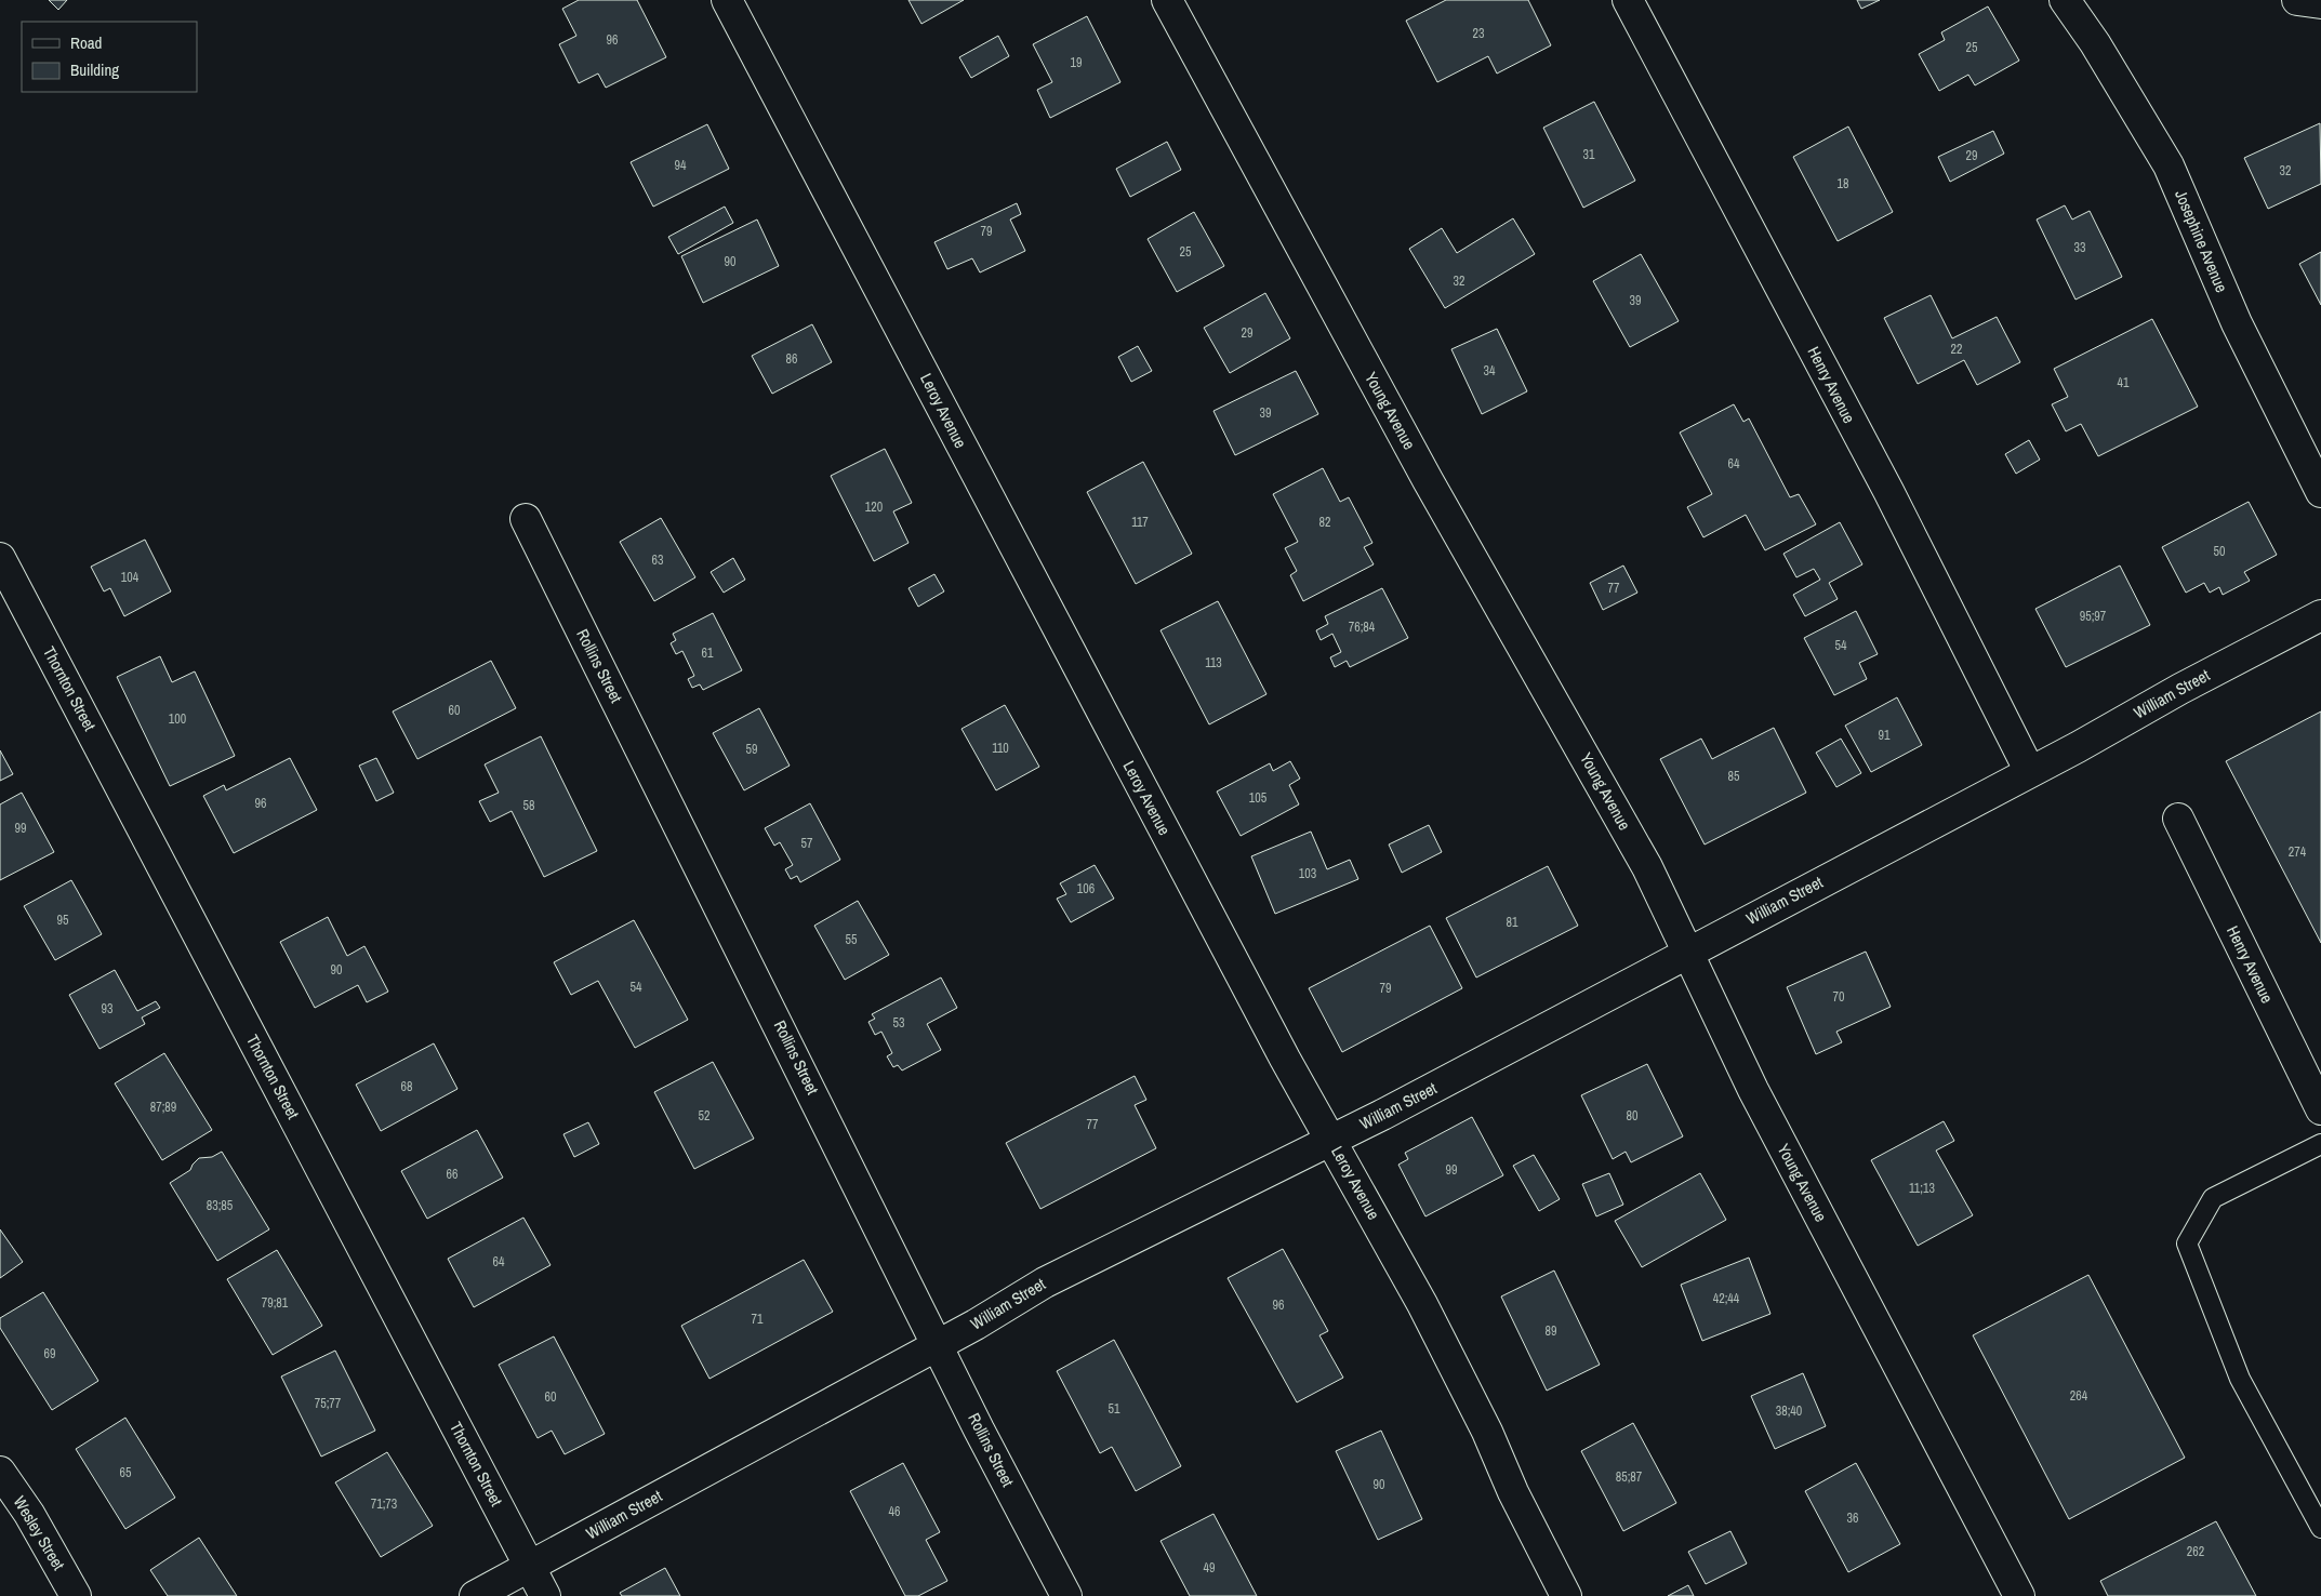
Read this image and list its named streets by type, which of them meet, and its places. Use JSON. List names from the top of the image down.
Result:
{
  "streets": {
    "street": [
      "Josephine Avenue",
      "Henry Avenue",
      "Leroy Avenue",
      "Young Avenue",
      "Rollins Street",
      "Thornton Street",
      "William Street",
      "Wesley Street"
    ]
  },
  "crossings": [
    ["Henry Avenue", "William Street"],
    ["Leroy Avenue", "William Street"],
    ["Young Avenue", "William Street"],
    ["Rollins Street", "William Street"],
    ["Thornton Street", "William Street"]
  ],
  "house_numbers": [
    "23",
    "96",
    "25",
    "19",
    "31",
    "29",
    "94",
    "32",
    "18",
    "79",
    "33",
    "25",
    "90",
    "32",
    "39",
    "29",
    "22",
    "86",
    "34",
    "41",
    "39",
    "64",
    "120",
    "117",
    "82",
    "50",
    "63",
    "104",
    "77",
    "95;97",
    "76;84",
    "54",
    "61",
    "113",
    "60",
    "100",
    "91",
    "110",
    "59",
    "85",
    "105",
    "96",
    "58",
    "99",
    "57",
    "274",
    "103",
    "106",
    "95",
    "81",
    "55",
    "90",
    "54",
    "79",
    "70",
    "93",
    "53",
    "68",
    "87;89",
    "52",
    "80",
    "77",
    "99",
    "66",
    "11;13",
    "83;85",
    "64",
    "42;44",
    "79;81",
    "96",
    "71",
    "89",
    "69",
    "264",
    "60",
    "75;77",
    "51",
    "38;40",
    "65",
    "85;87",
    "90",
    "71;73",
    "46",
    "36",
    "262",
    "49"
  ],
  "legend": ["Road", "Building"]
}
